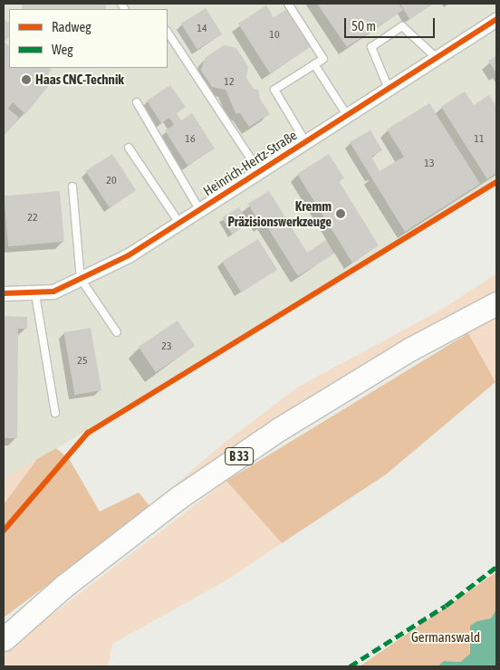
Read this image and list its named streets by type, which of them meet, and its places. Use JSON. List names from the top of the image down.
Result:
{
  "streets": {
    "main road": ["B 33"],
    "street": ["Heinrich-Hertz-Straße"]
  },
  "parks": ["Germanswald"],
  "places": ["Haas CNC-Technik", "Kremm Präzisionswerkzeuge"],
  "house_numbers": [
    "14",
    "10",
    "12",
    "16",
    "11",
    "13",
    "20",
    "22",
    "23",
    "25"
  ],
  "legend": ["Radweg", "Weg"],
  "scale_bar": "50 m"
}
